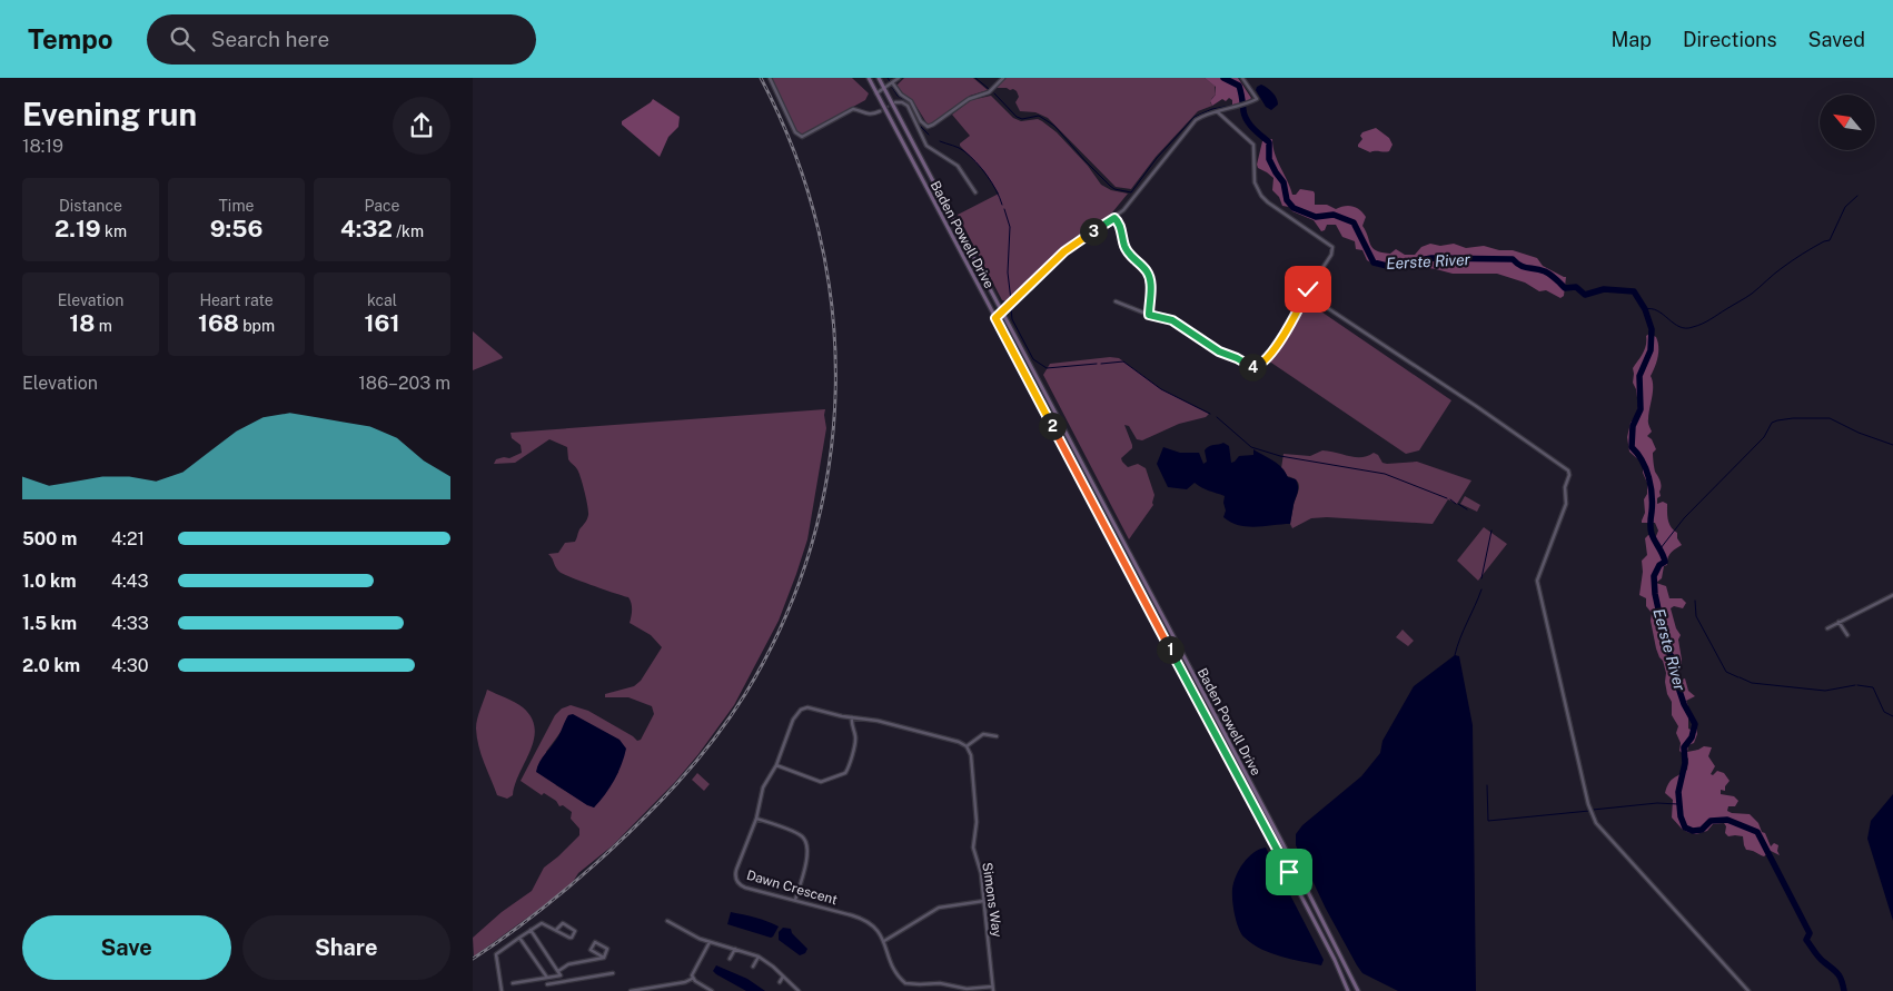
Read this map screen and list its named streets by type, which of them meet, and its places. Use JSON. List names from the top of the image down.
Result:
{
  "streets": {
    "main road": ["Baden Powell Drive"],
    "street": ["Dawn Crescent", "Simons Way"]
  },
  "crossings": [
    ["Dawn Crescent", "Simons Way"]
  ],
  "water": ["Eerste River"],
  "north": "top left",
  "page": {
    "header": "Tempo",
    "search": "Search here",
    "nav": ["Map", "Directions", "Saved"],
    "heading": ["Evening run", "18:19"],
    "stats": [
      ["Distance", "2.19 km"],
      ["Time", "9:56"],
      ["Pace", "4:32 /km"],
      ["Elevation", "18 m"],
      ["Heart rate", "168 bpm"],
      ["kcal", "161"]
    ],
    "pins": [
      "3",
      "4",
      "2",
      "1"
    ],
    "chart": ["Elevation", "186–203 m"],
    "list": [
      {
        "name": "500 m",
        "note": "4:21"
      },
      {
        "name": "1.0 km",
        "note": "4:43"
      },
      {
        "name": "1.5 km",
        "note": "4:33"
      },
      {
        "name": "2.0 km",
        "note": "4:30"
      }
    ],
    "buttons": ["Save", "Share"]
  }
}
